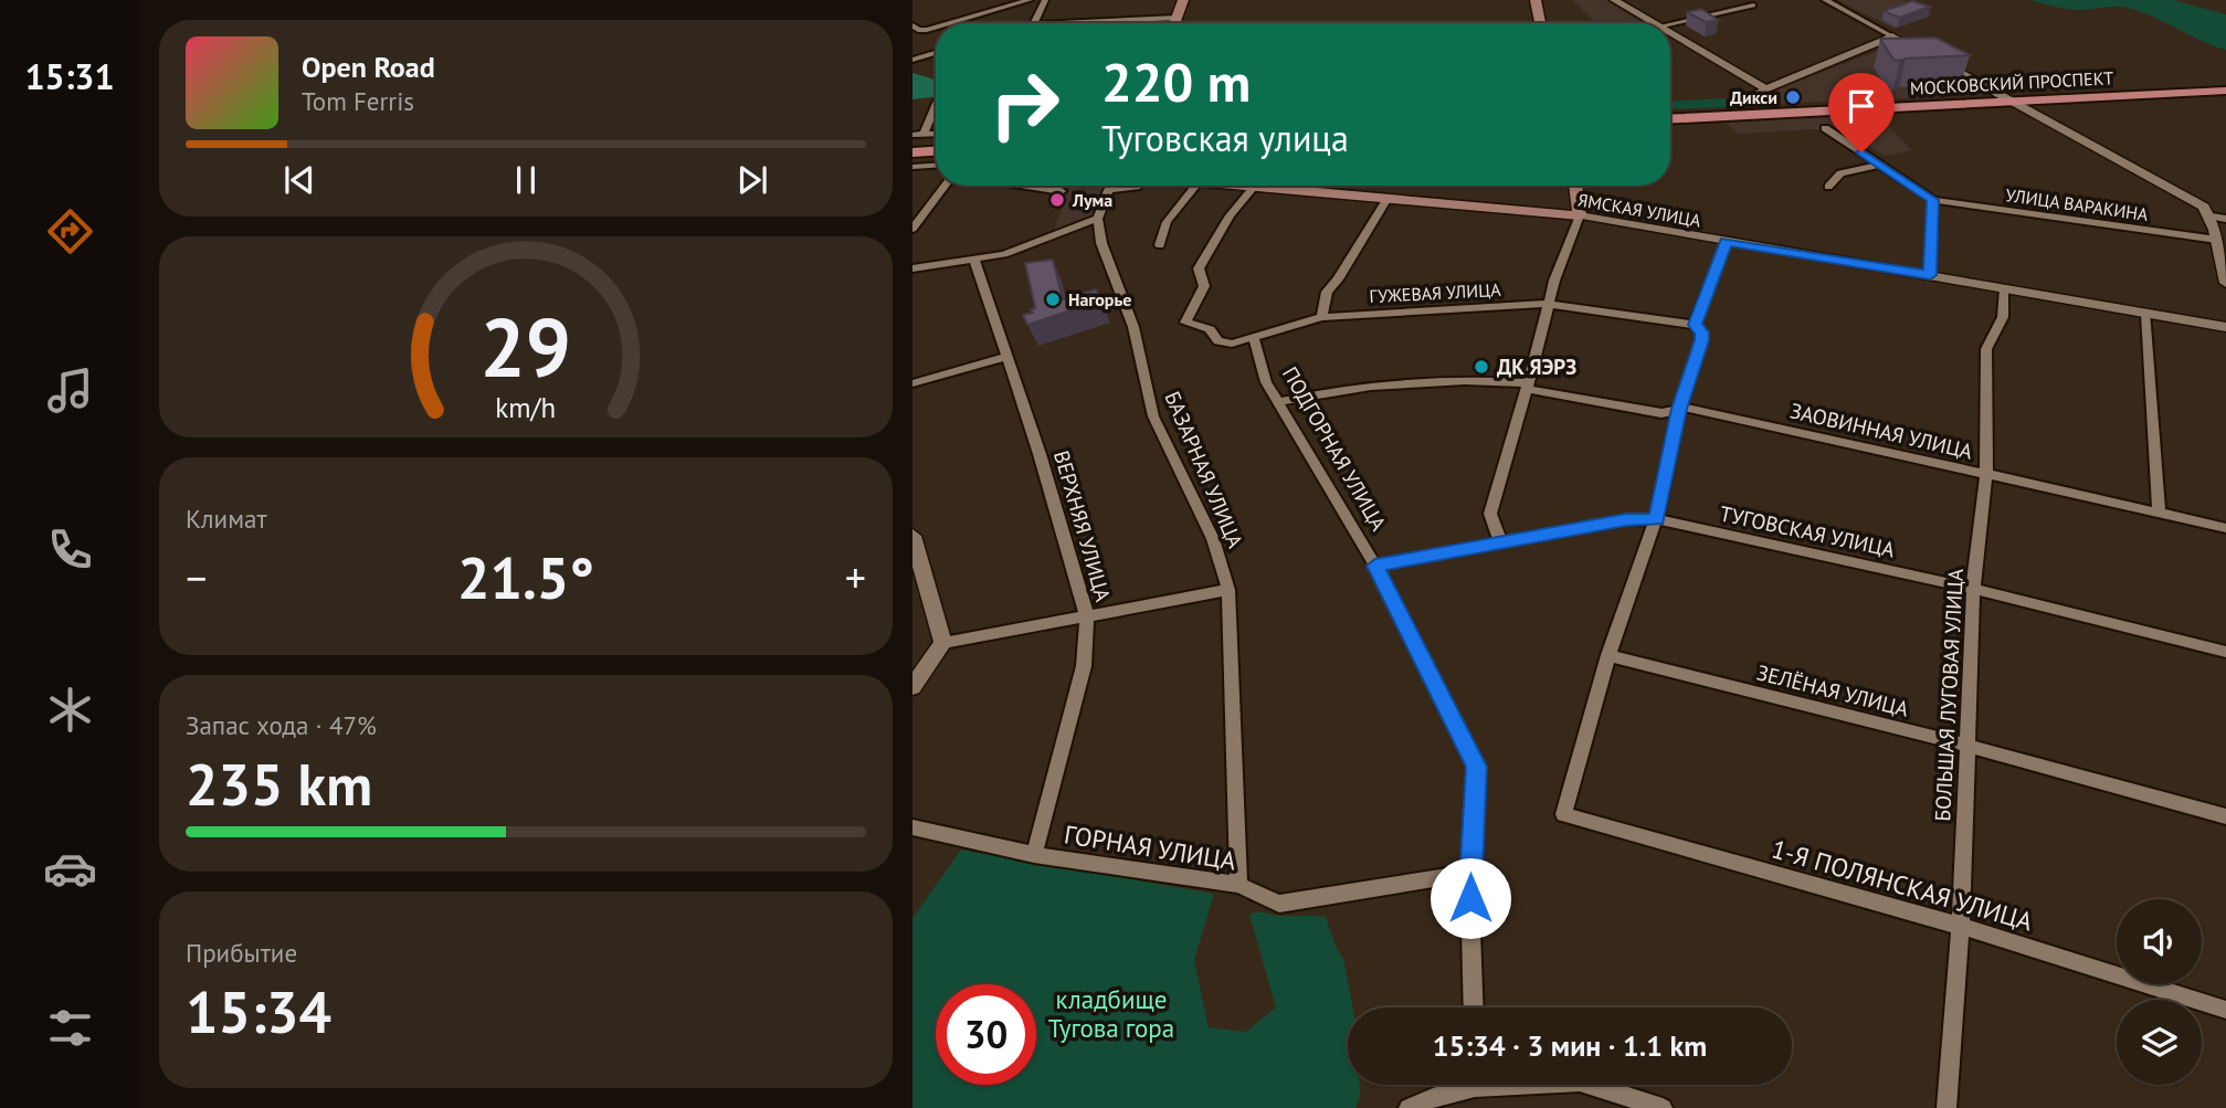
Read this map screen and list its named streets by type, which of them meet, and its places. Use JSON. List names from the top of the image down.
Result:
{
  "streets": {
    "main road": ["МОСКОВСКИЙ ПРОСПЕКТ", "ЯМСКАЯ УЛИЦА"],
    "street": [
      "УЛИЦА ВАРАКИНА",
      "ГУЖЕВАЯ УЛИЦА",
      "ЗАОВИННАЯ УЛИЦА",
      "ПОДГОРНАЯ УЛИЦА",
      "БАЗАРНАЯ УЛИЦА",
      "ВЕРХНЯЯ УЛИЦА",
      "ТУГОВСКАЯ УЛИЦА",
      "ЗЕЛЁНАЯ УЛИЦА",
      "БОЛЬШАЯ ЛУГОВАЯ УЛИЦА",
      "ГОРНАЯ УЛИЦА",
      "1-Я ПОЛЯНСКАЯ УЛИЦА"
    ]
  },
  "crossings": [
    ["ЯМСКАЯ УЛИЦА", "БОЛЬШАЯ ЛУГОВАЯ УЛИЦА"],
    ["ГУЖЕВАЯ УЛИЦА", "ПОДГОРНАЯ УЛИЦА"],
    ["ЗАОВИННАЯ УЛИЦА", "ПОДГОРНАЯ УЛИЦА"],
    ["ЗАОВИННАЯ УЛИЦА", "БОЛЬШАЯ ЛУГОВАЯ УЛИЦА"],
    ["ПОДГОРНАЯ УЛИЦА", "ТУГОВСКАЯ УЛИЦА"],
    ["ПОДГОРНАЯ УЛИЦА", "ГОРНАЯ УЛИЦА"],
    ["БАЗАРНАЯ УЛИЦА", "ГОРНАЯ УЛИЦА"],
    ["ВЕРХНЯЯ УЛИЦА", "ГОРНАЯ УЛИЦА"],
    ["ТУГОВСКАЯ УЛИЦА", "БОЛЬШАЯ ЛУГОВАЯ УЛИЦА"],
    ["ЗЕЛЁНАЯ УЛИЦА", "БОЛЬШАЯ ЛУГОВАЯ УЛИЦА"],
    ["ЗЕЛЁНАЯ УЛИЦА", "1-Я ПОЛЯНСКАЯ УЛИЦА"],
    ["БОЛЬШАЯ ЛУГОВАЯ УЛИЦА", "1-Я ПОЛЯНСКАЯ УЛИЦА"]
  ],
  "parks": ["кладбище Тугова гора"],
  "places": [
    "Дикси",
    "Лума",
    "Нагорье",
    "ДК ЯЭРЗ"
  ],
  "page": {
    "tabs": "15:31",
    "turn": ["220 m", "Туговская улица"],
    "song": ["Open Road", "Tom Ferris"],
    "tile": [
      "Климат",
      ["Запас хода · 47%", "235 km"],
      ["Прибытие", "15:34"]
    ],
    "heat": ["−", "21.5°", "+"],
    "limit": "30",
    "trip": "15:34 · 3 мин · 1.1 km",
    "gauge": ["29", "km/h"]
  }
}
